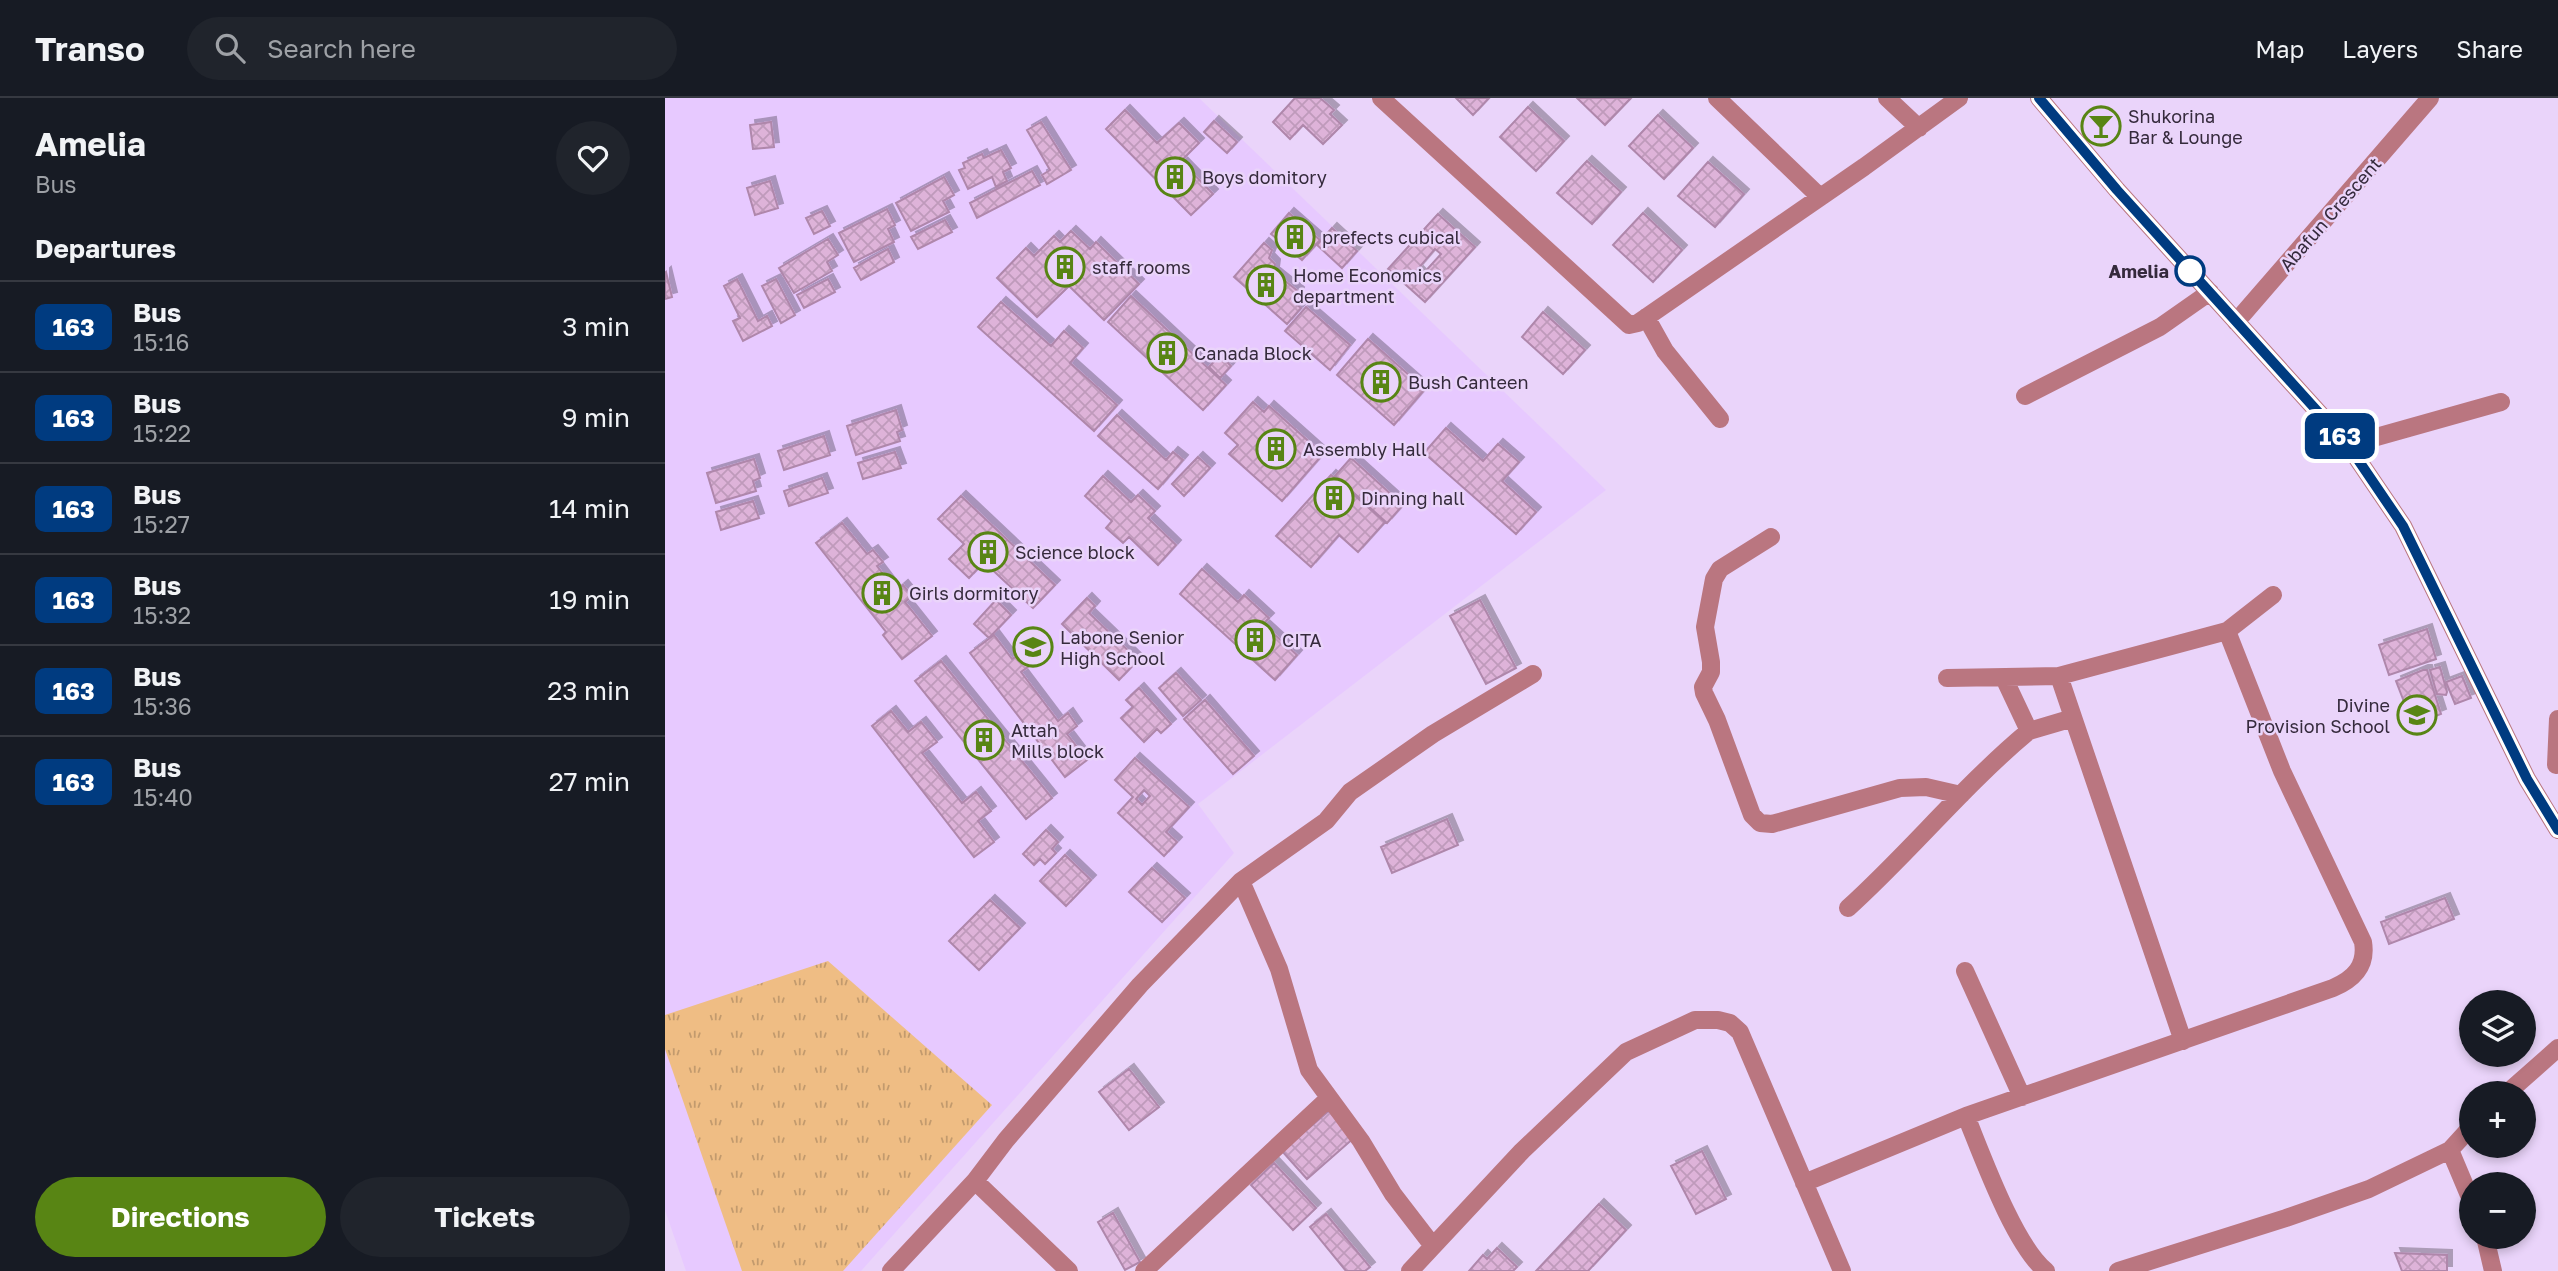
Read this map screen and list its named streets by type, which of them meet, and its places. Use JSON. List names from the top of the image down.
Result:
{
  "streets": {
    "street": ["Abafun Crescent"]
  },
  "places": {
    "bar": ["Shukorina Bar & Lounge"],
    "building": [
      "Boys domitory",
      "prefects cubical",
      "staff rooms",
      "Home Economics department",
      "Canada Block",
      "Bush Canteen",
      "Assembly Hall",
      "Dinning hall",
      "Science block",
      "Girls dormitory",
      "CITA",
      "Attah Mills block"
    ],
    "other": ["Amelia"],
    "school or university": ["Labone Senior High School", "Divine Provision School"]
  },
  "lines": ["bus line 163"],
  "page": {
    "header": "Transo",
    "search": "Search here",
    "nav": ["Map", "Layers", "Share"],
    "heading": [
      ["Amelia", "Bus"],
      "Departures"
    ],
    "on_map": "163",
    "list": [
      {
        "mark": "163",
        "name": "Bus",
        "note": "15:16",
        "value": "3 min"
      },
      {
        "mark": "163",
        "name": "Bus",
        "note": "15:22",
        "value": "9 min"
      },
      {
        "mark": "163",
        "name": "Bus",
        "note": "15:27",
        "value": "14 min"
      },
      {
        "mark": "163",
        "name": "Bus",
        "note": "15:32",
        "value": "19 min"
      },
      {
        "mark": "163",
        "name": "Bus",
        "note": "15:36",
        "value": "23 min"
      },
      {
        "mark": "163",
        "name": "Bus",
        "note": "15:40",
        "value": "27 min"
      }
    ],
    "map_buttons": ["+", "−"],
    "buttons": ["Directions", "Tickets"]
  }
}
